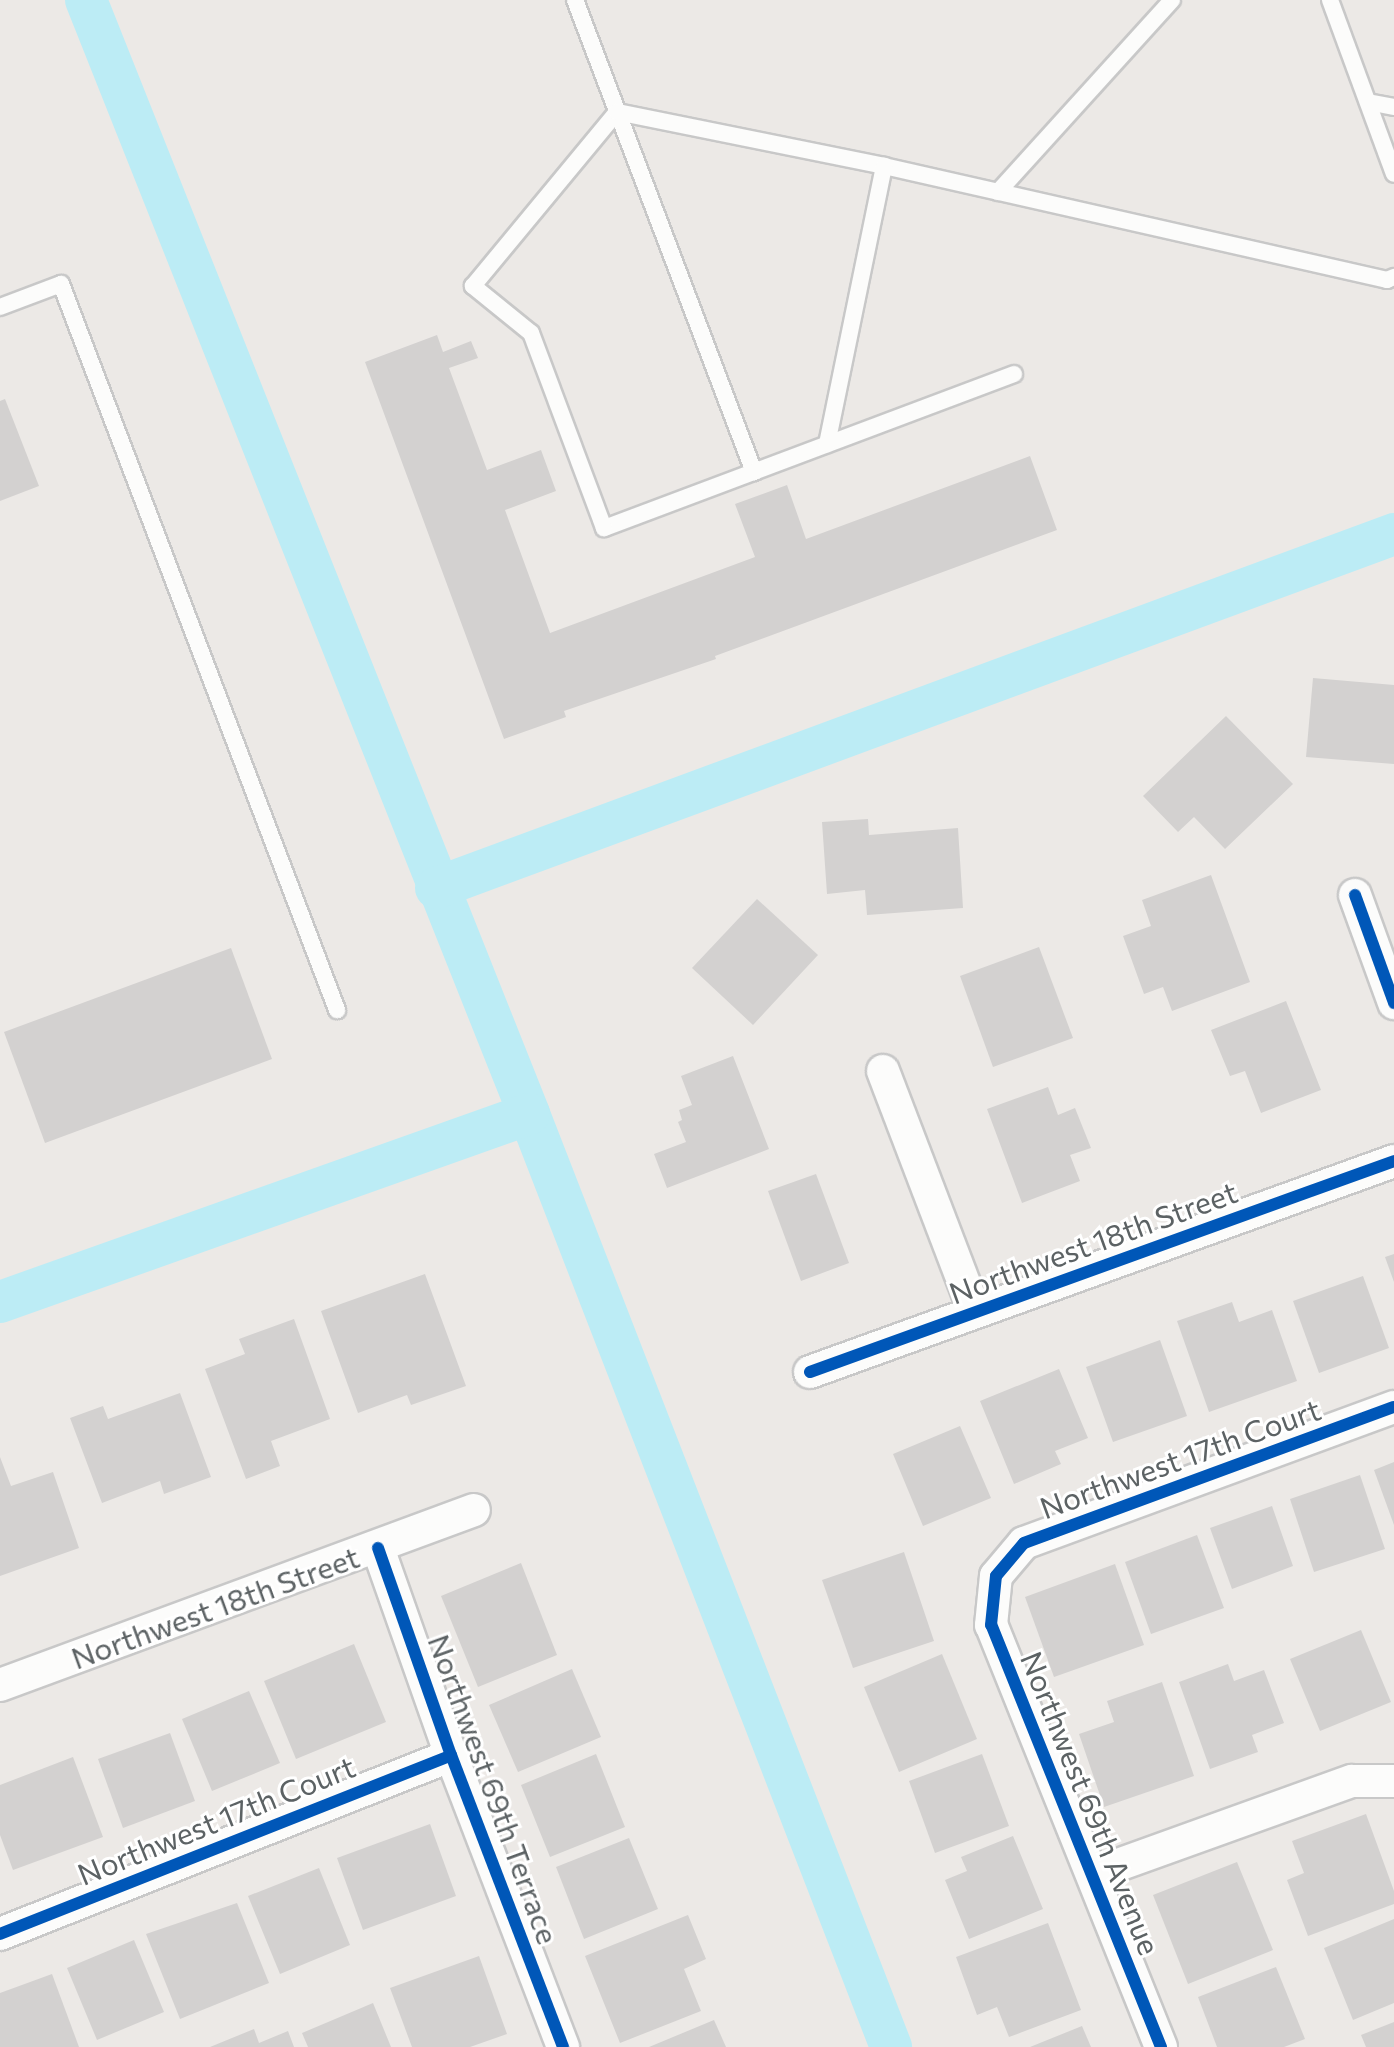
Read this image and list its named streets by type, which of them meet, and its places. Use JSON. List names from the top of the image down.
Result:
{
  "streets": {
    "street": [
      "Northwest 18th Street",
      "Northwest 17th Court",
      "Northwest 69th Terrace",
      "Northwest 69th Avenue"
    ]
  },
  "crossings": [
    ["Northwest 18th Street", "Northwest 69th Terrace"],
    ["Northwest 17th Court", "Northwest 69th Terrace"],
    ["Northwest 17th Court", "Northwest 69th Avenue"]
  ]
}
